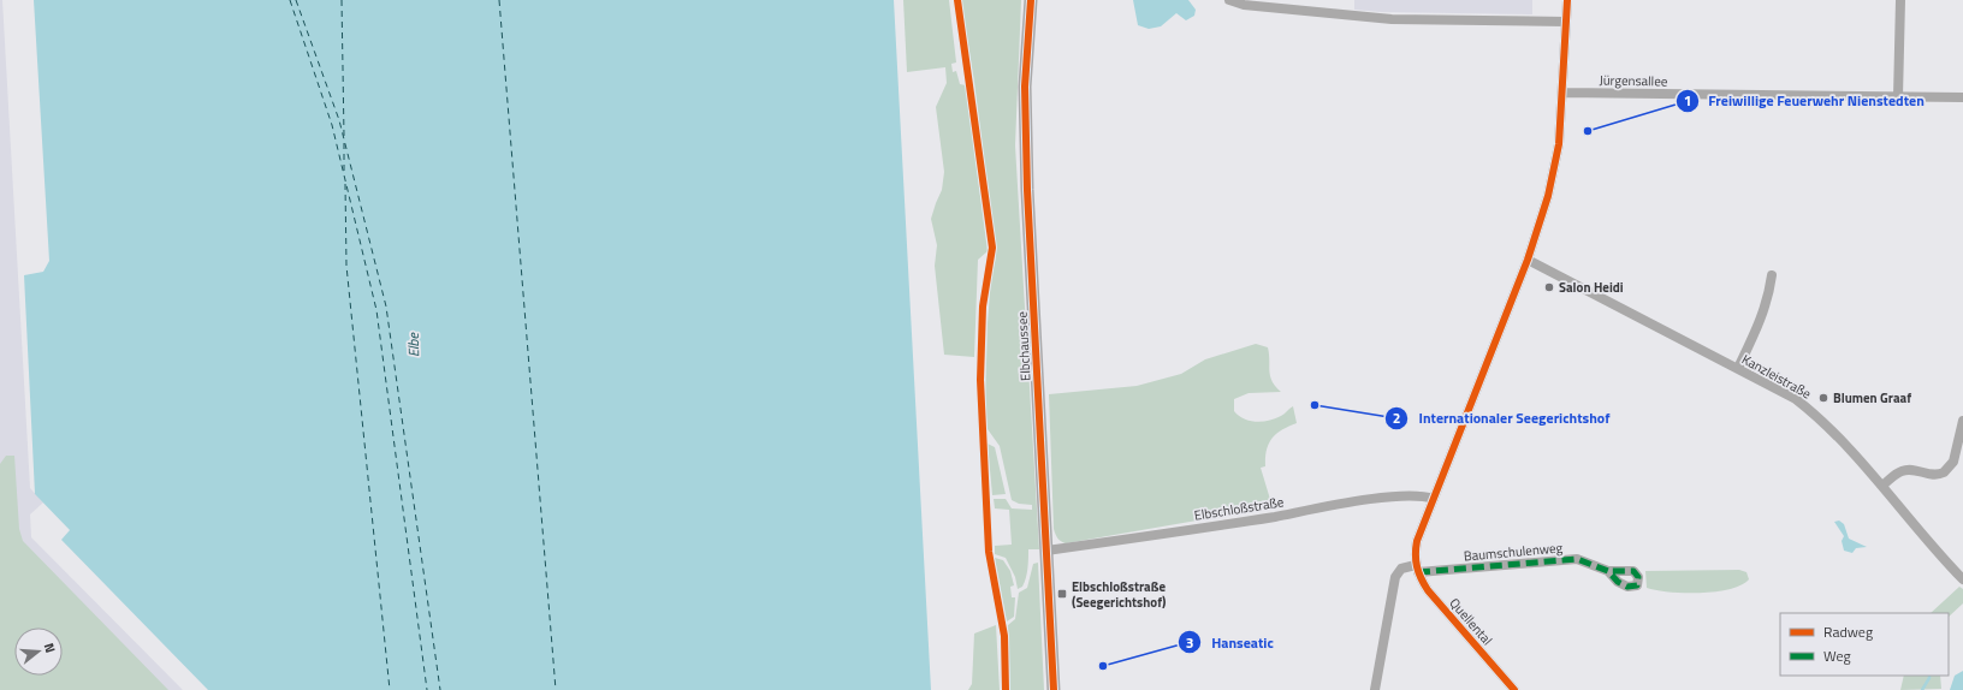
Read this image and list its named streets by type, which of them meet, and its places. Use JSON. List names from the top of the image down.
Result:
{
  "streets": {
    "main road": ["Elbchaussee"],
    "street": [
      "Jürgensallee",
      "Kanzleistraße",
      "Elbschloßstraße",
      "Baumschulenweg",
      "Quellental"
    ]
  },
  "crossings": [
    ["Elbchaussee", "Elbschloßstraße"],
    ["Baumschulenweg", "Quellental"]
  ],
  "water": ["Elbe"],
  "places": {
    "other": [
      "Freiwillige Feuerwehr Nienstedten",
      "Salon Heidi",
      "Blumen Graaf",
      "Internationaler Seegerichtshof",
      "Hanseatic"
    ],
    "transit": ["Elbschloßstraße (Seegerichtshof)"]
  },
  "legend": ["Radweg", "Weg"],
  "north": "right"
}
